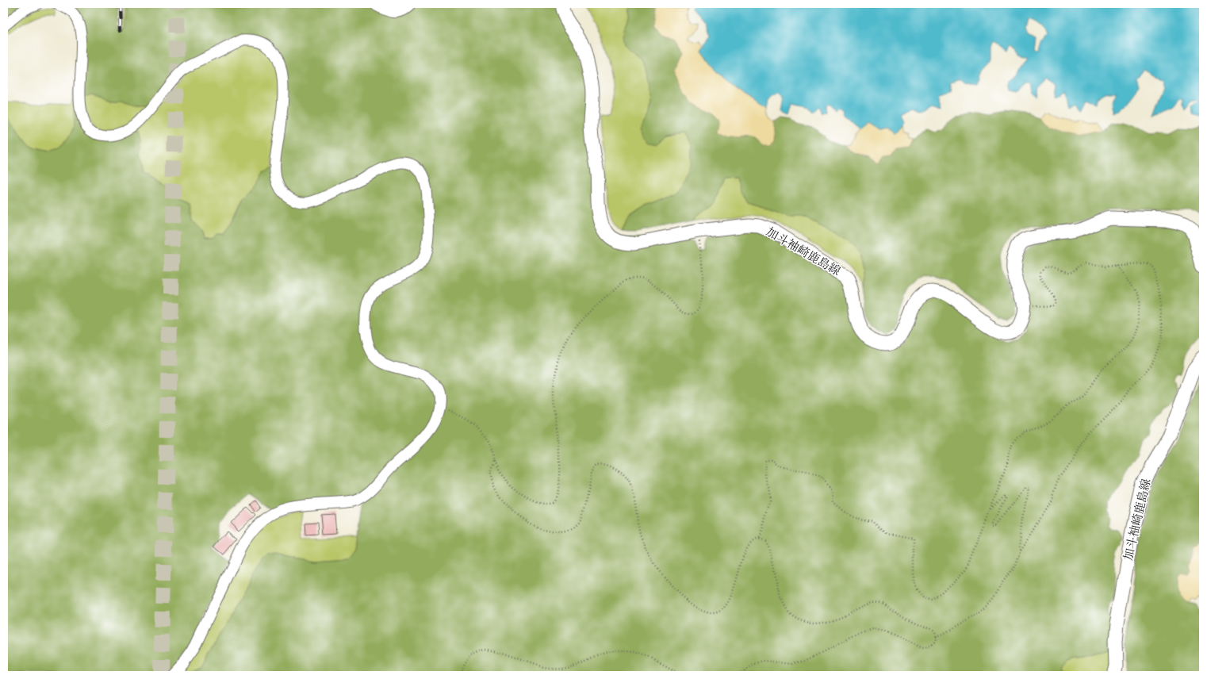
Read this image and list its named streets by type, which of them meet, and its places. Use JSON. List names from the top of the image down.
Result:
{
  "streets": {
    "main road": ["加斗袖崎鹿島線"]
  }
}
